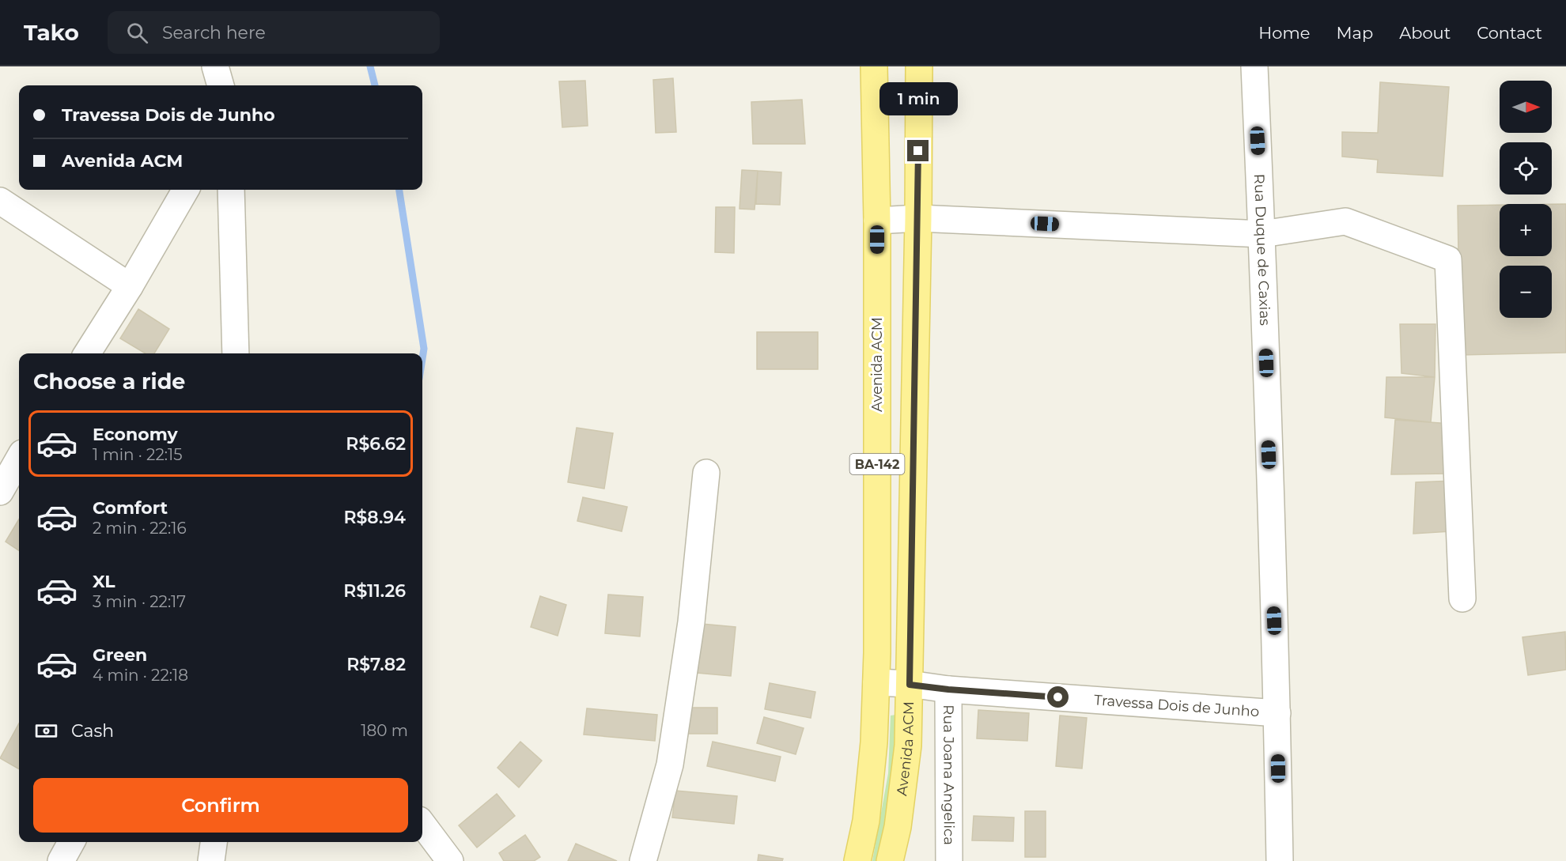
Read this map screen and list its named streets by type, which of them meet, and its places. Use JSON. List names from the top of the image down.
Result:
{
  "streets": {
    "main road": ["Avenida ACM", "BA-142"],
    "street": ["Rua Duque de Caxias", "Travessa Dois de Junho", "Rua Joana Angelica"]
  },
  "crossings": [
    ["Rua Duque de Caxias", "Travessa Dois de Junho"],
    ["Avenida ACM", "Travessa Dois de Junho"],
    ["Travessa Dois de Junho", "Rua Joana Angelica"]
  ],
  "north": "right",
  "page": {
    "header": "Tako",
    "search": "Search here",
    "nav": [
      "Home",
      "Map",
      "About",
      "Contact"
    ],
    "map_buttons": ["+", "−"],
    "bubble": "1 min",
    "banner": ["Travessa Dois de Junho", "Avenida ACM"],
    "heading": "Choose a ride",
    "list": [
      {
        "name": "Economy",
        "note": "1 min · 22:15",
        "value": "R$6.62"
      },
      {
        "name": "Comfort",
        "note": "2 min · 22:16",
        "value": "R$8.94"
      },
      {
        "name": "XL",
        "note": "3 min · 22:17",
        "value": "R$11.26"
      },
      {
        "name": "Green",
        "note": "4 min · 22:18",
        "value": "R$7.82"
      }
    ],
    "pay": ["Cash", "180 m"],
    "buttons": "Confirm"
  }
}
